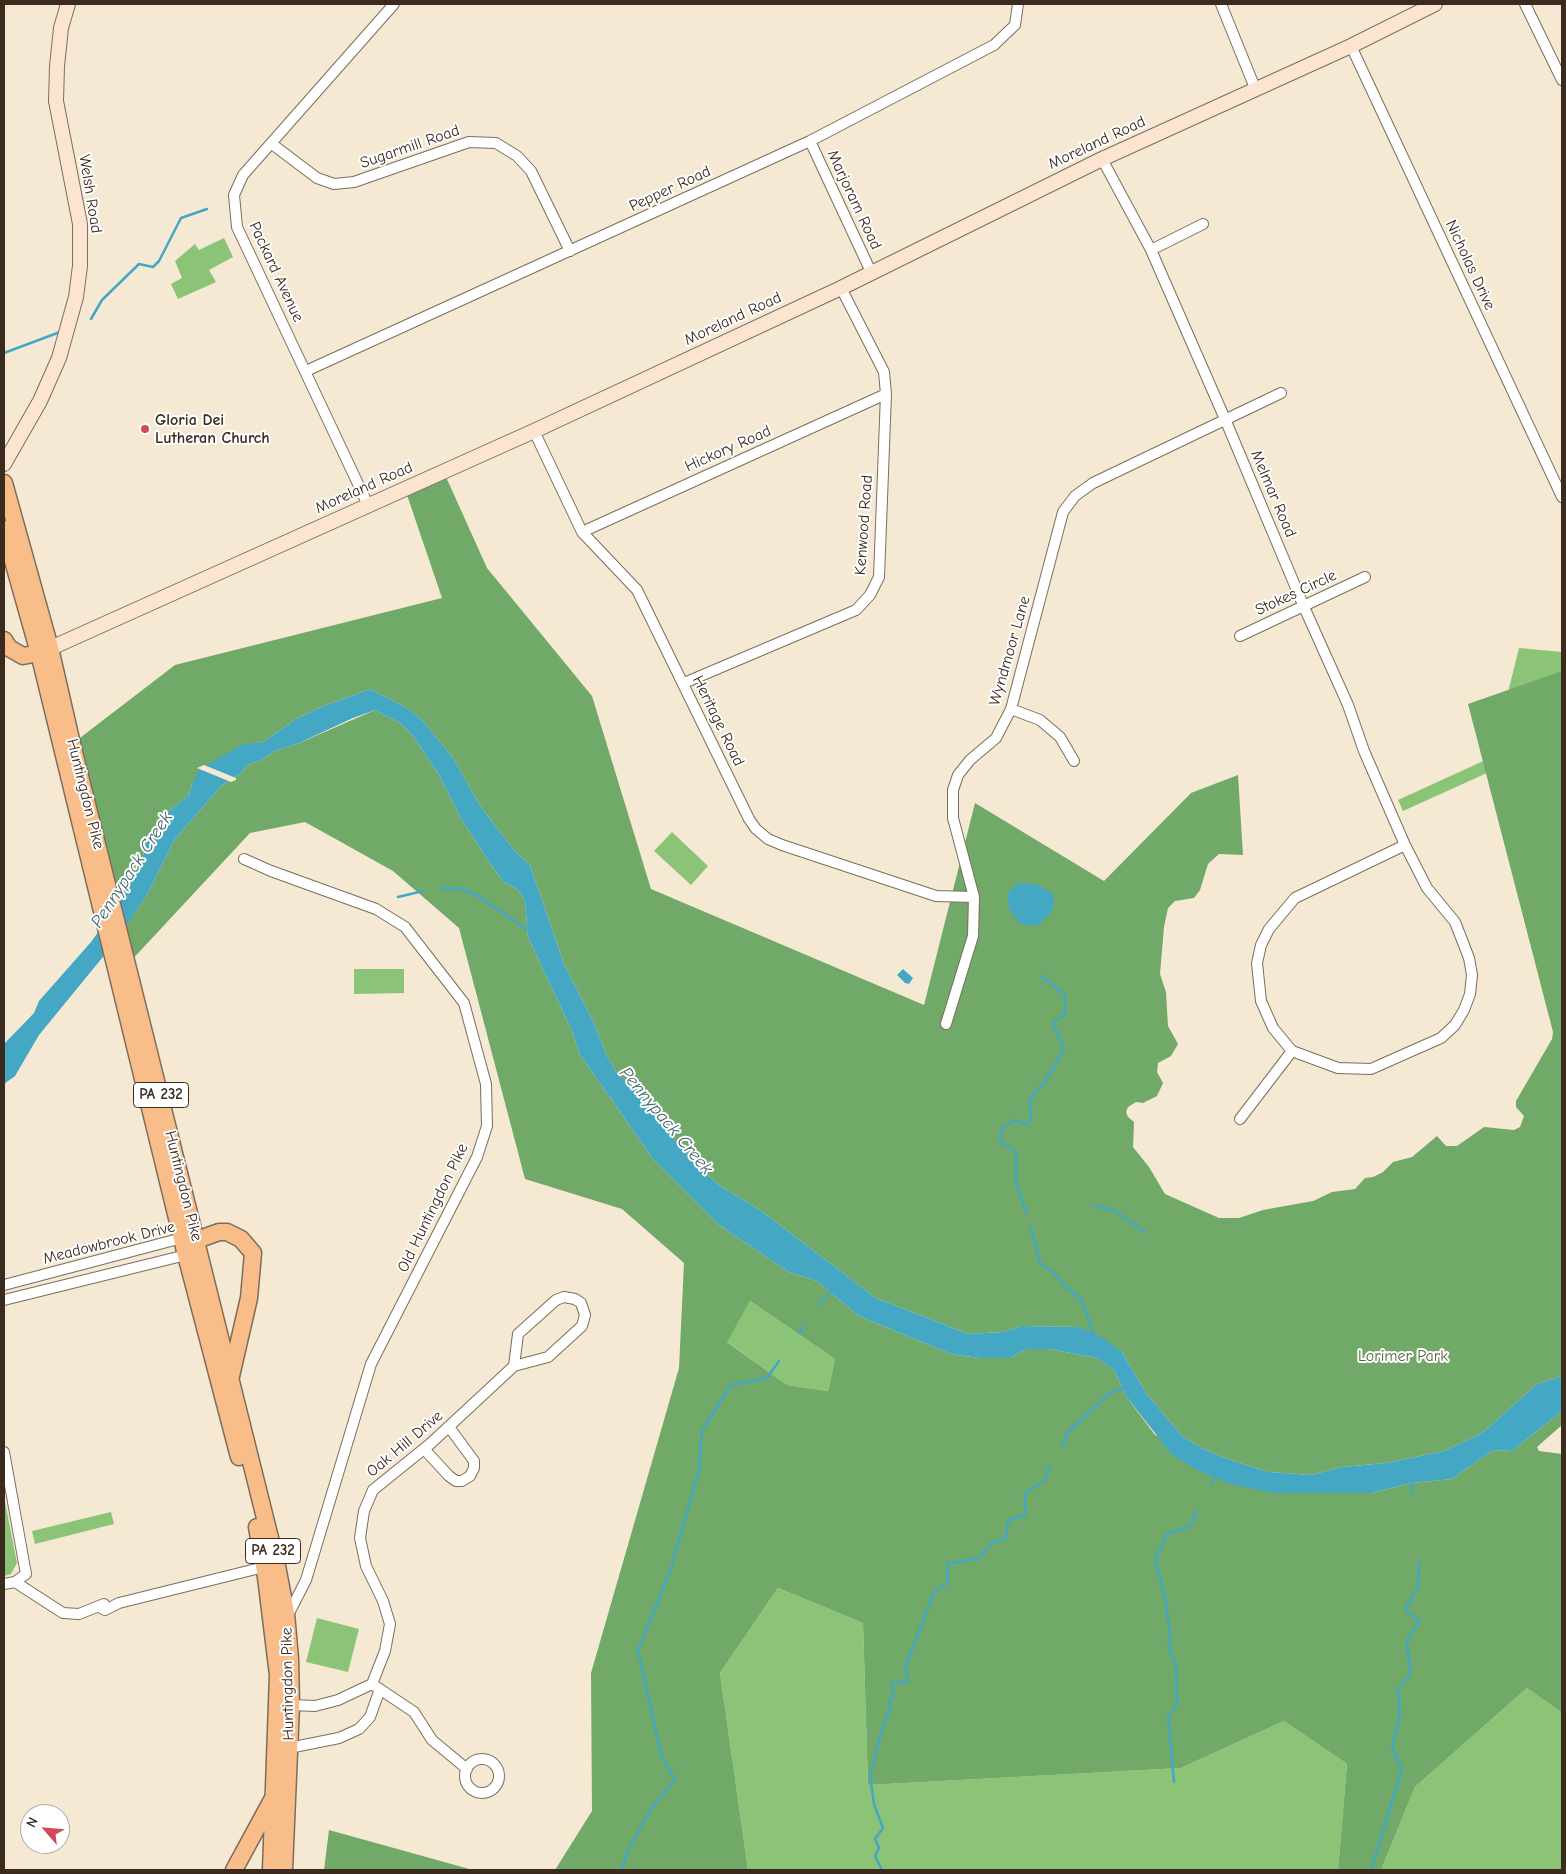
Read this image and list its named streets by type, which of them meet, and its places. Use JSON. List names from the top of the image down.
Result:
{
  "streets": {
    "main road": ["Huntingdon Pike", "PA 232"],
    "street": [
      "Moreland Road",
      "Sugarmill Road",
      "Pepper Road",
      "Welsh Road",
      "Marjoram Road",
      "Nicholas Drive",
      "Packard Avenue",
      "Hickory Road",
      "Melmar Road",
      "Kenwood Road",
      "Stokes Circle",
      "Wyndmoor Lane",
      "Heritage Road",
      "Old Huntingdon Pike",
      "Meadowbrook Drive",
      "Oak Hill Drive"
    ]
  },
  "crossings": [
    ["Moreland Road", "Marjoram Road"],
    ["Moreland Road", "Nicholas Drive"],
    ["Moreland Road", "Packard Avenue"],
    ["Moreland Road", "Melmar Road"],
    ["Moreland Road", "Kenwood Road"],
    ["Moreland Road", "Heritage Road"],
    ["Moreland Road", "Huntingdon Pike"],
    ["Sugarmill Road", "Pepper Road"],
    ["Sugarmill Road", "Packard Avenue"],
    ["Pepper Road", "Marjoram Road"],
    ["Pepper Road", "Packard Avenue"],
    ["Hickory Road", "Kenwood Road"],
    ["Hickory Road", "Heritage Road"],
    ["Melmar Road", "Stokes Circle"],
    ["Melmar Road", "Wyndmoor Lane"],
    ["Kenwood Road", "Heritage Road"],
    ["Wyndmoor Lane", "Heritage Road"],
    ["Huntingdon Pike", "Old Huntingdon Pike"],
    ["Huntingdon Pike", "Meadowbrook Drive"],
    ["Huntingdon Pike", "Oak Hill Drive"]
  ],
  "water": ["Pennypack Creek"],
  "parks": ["Lorimer Park"],
  "places": ["Gloria Dei Lutheran Church"],
  "north": "top left"
}
